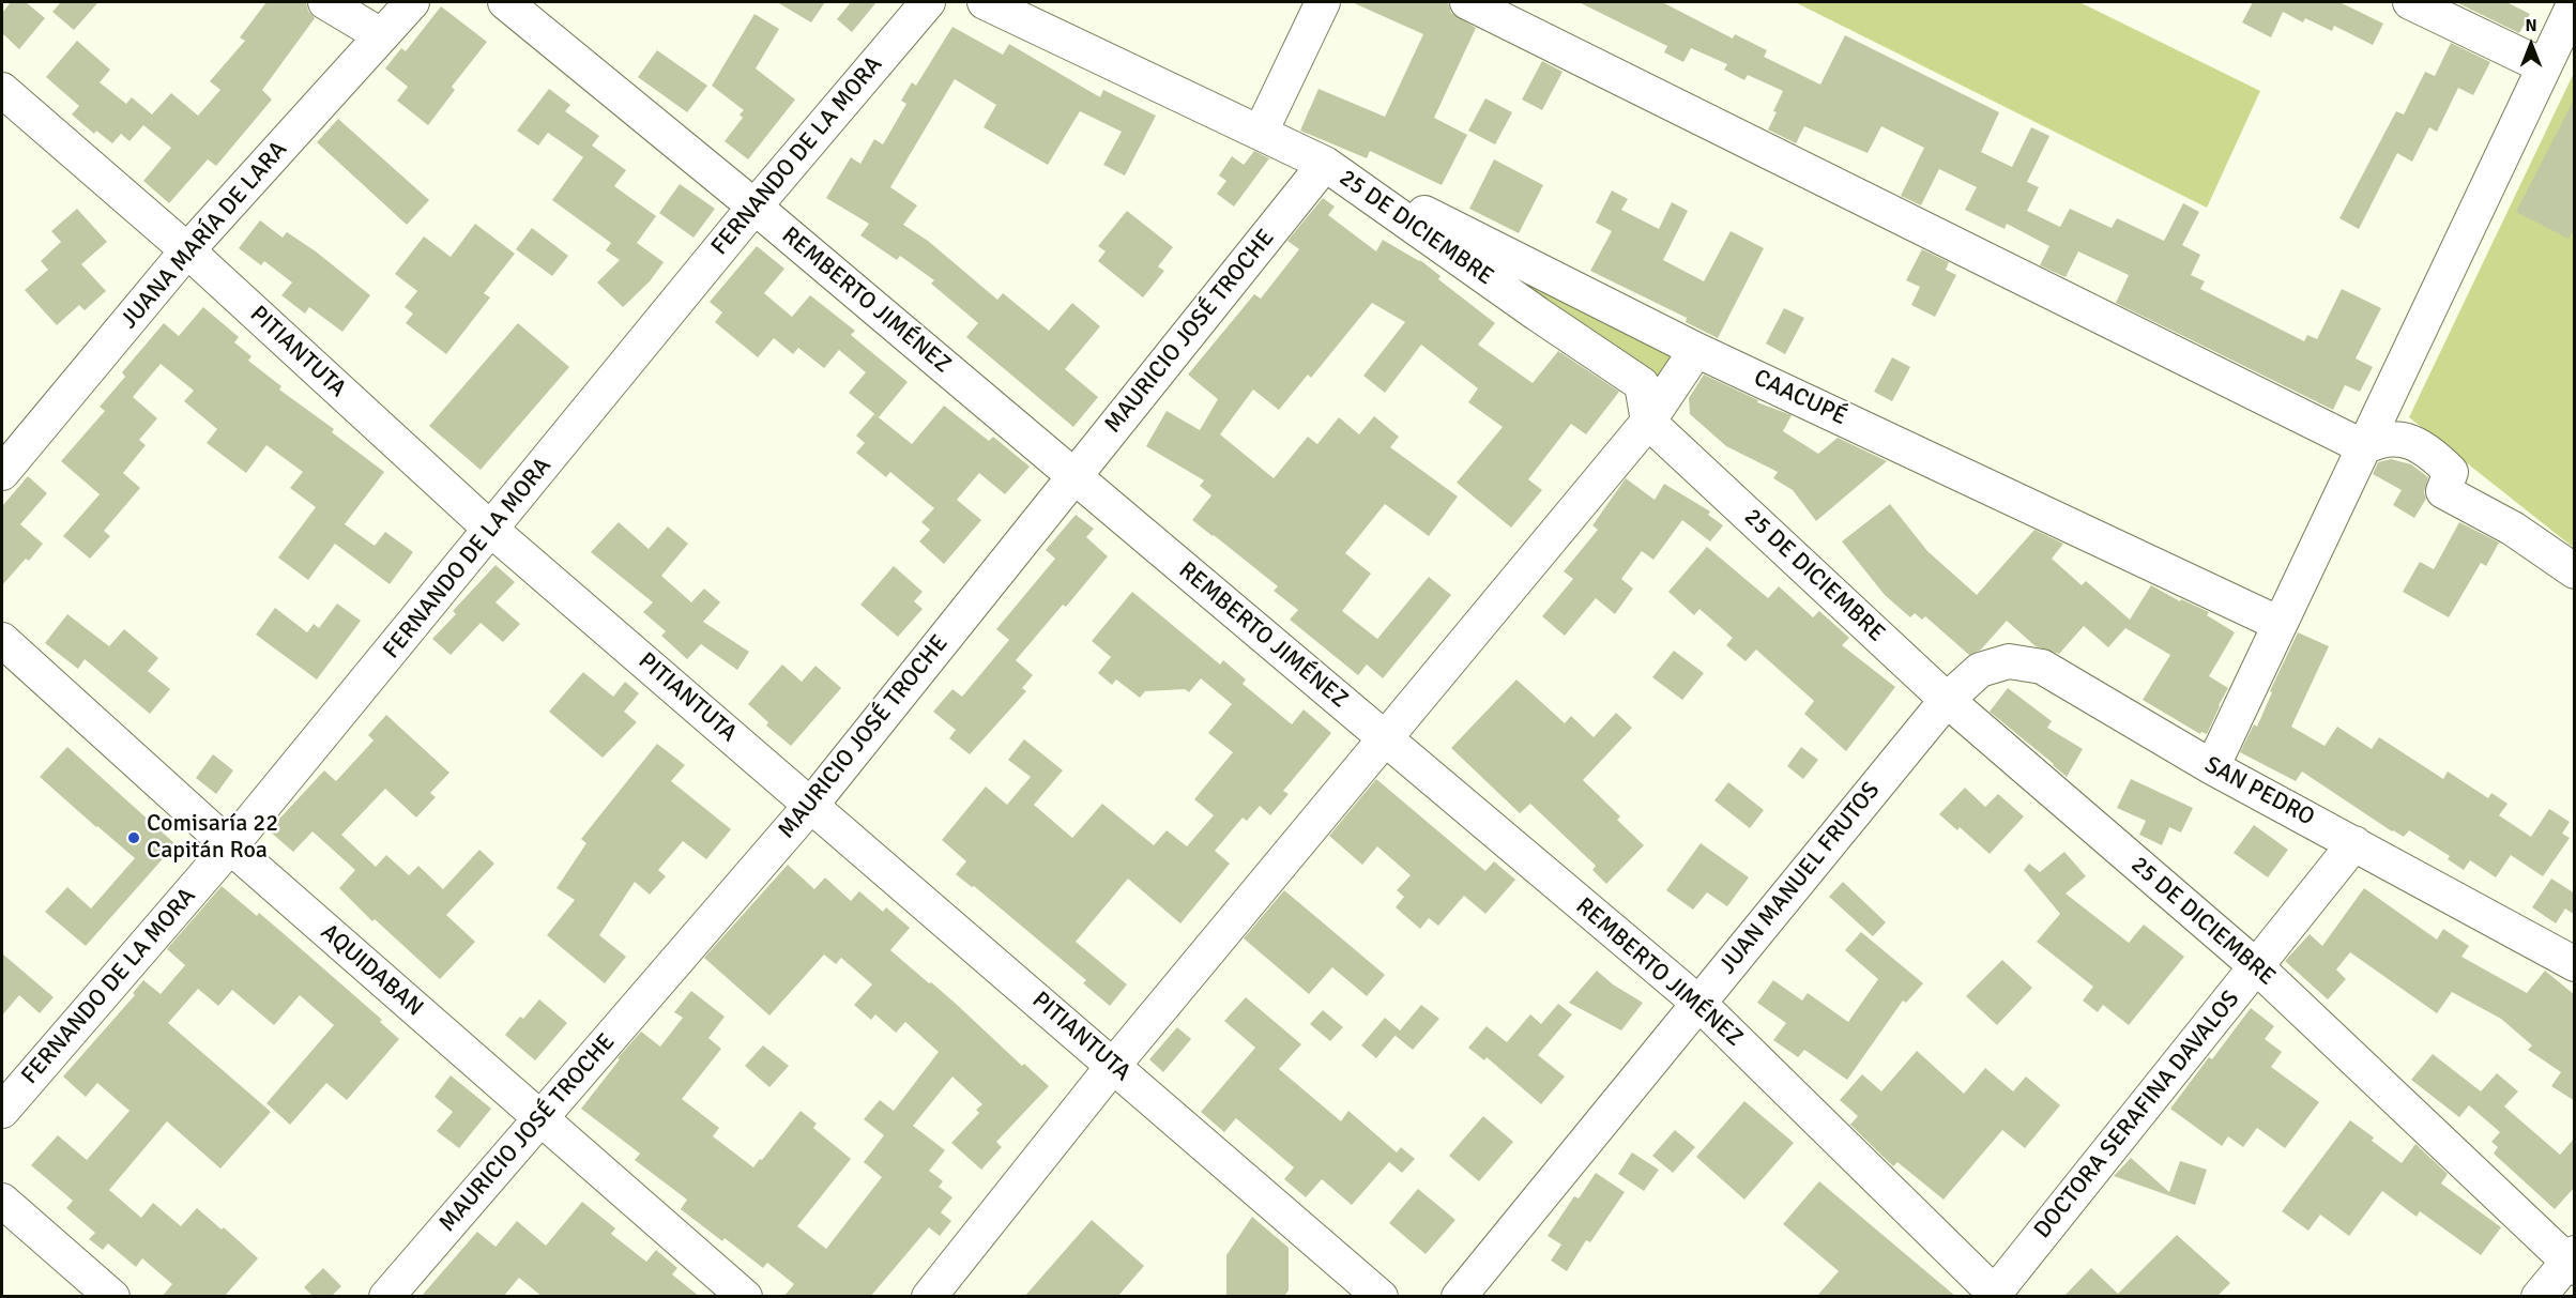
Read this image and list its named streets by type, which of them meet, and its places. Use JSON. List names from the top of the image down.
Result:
{
  "streets": {
    "street": [
      "FERNANDO DE LA MORA",
      "25 DE DICIEMBRE",
      "JUANA MARÍA DE LARA",
      "REMBERTO JIMÉNEZ",
      "MAURICIO JOSÉ TROCHE",
      "PITIANTUTA",
      "CAACUPÉ",
      "SAN PEDRO",
      "JUAN MANUEL FRUTOS",
      "AQUIDABAN",
      "DOCTORA SERAFINA DAVALOS"
    ]
  },
  "crossings": [
    ["FERNANDO DE LA MORA", "REMBERTO JIMÉNEZ"],
    ["FERNANDO DE LA MORA", "PITIANTUTA"],
    ["FERNANDO DE LA MORA", "AQUIDABAN"],
    ["25 DE DICIEMBRE", "MAURICIO JOSÉ TROCHE"],
    ["25 DE DICIEMBRE", "CAACUPÉ"],
    ["25 DE DICIEMBRE", "SAN PEDRO"],
    ["25 DE DICIEMBRE", "JUAN MANUEL FRUTOS"],
    ["25 DE DICIEMBRE", "DOCTORA SERAFINA DAVALOS"],
    ["JUANA MARÍA DE LARA", "PITIANTUTA"],
    ["REMBERTO JIMÉNEZ", "MAURICIO JOSÉ TROCHE"],
    ["REMBERTO JIMÉNEZ", "JUAN MANUEL FRUTOS"],
    ["REMBERTO JIMÉNEZ", "DOCTORA SERAFINA DAVALOS"],
    ["MAURICIO JOSÉ TROCHE", "PITIANTUTA"],
    ["MAURICIO JOSÉ TROCHE", "CAACUPÉ"],
    ["MAURICIO JOSÉ TROCHE", "AQUIDABAN"],
    ["SAN PEDRO", "JUAN MANUEL FRUTOS"],
    ["SAN PEDRO", "DOCTORA SERAFINA DAVALOS"]
  ],
  "places": ["Comisaría 22 Capitán Roa"],
  "north": "top"
}
